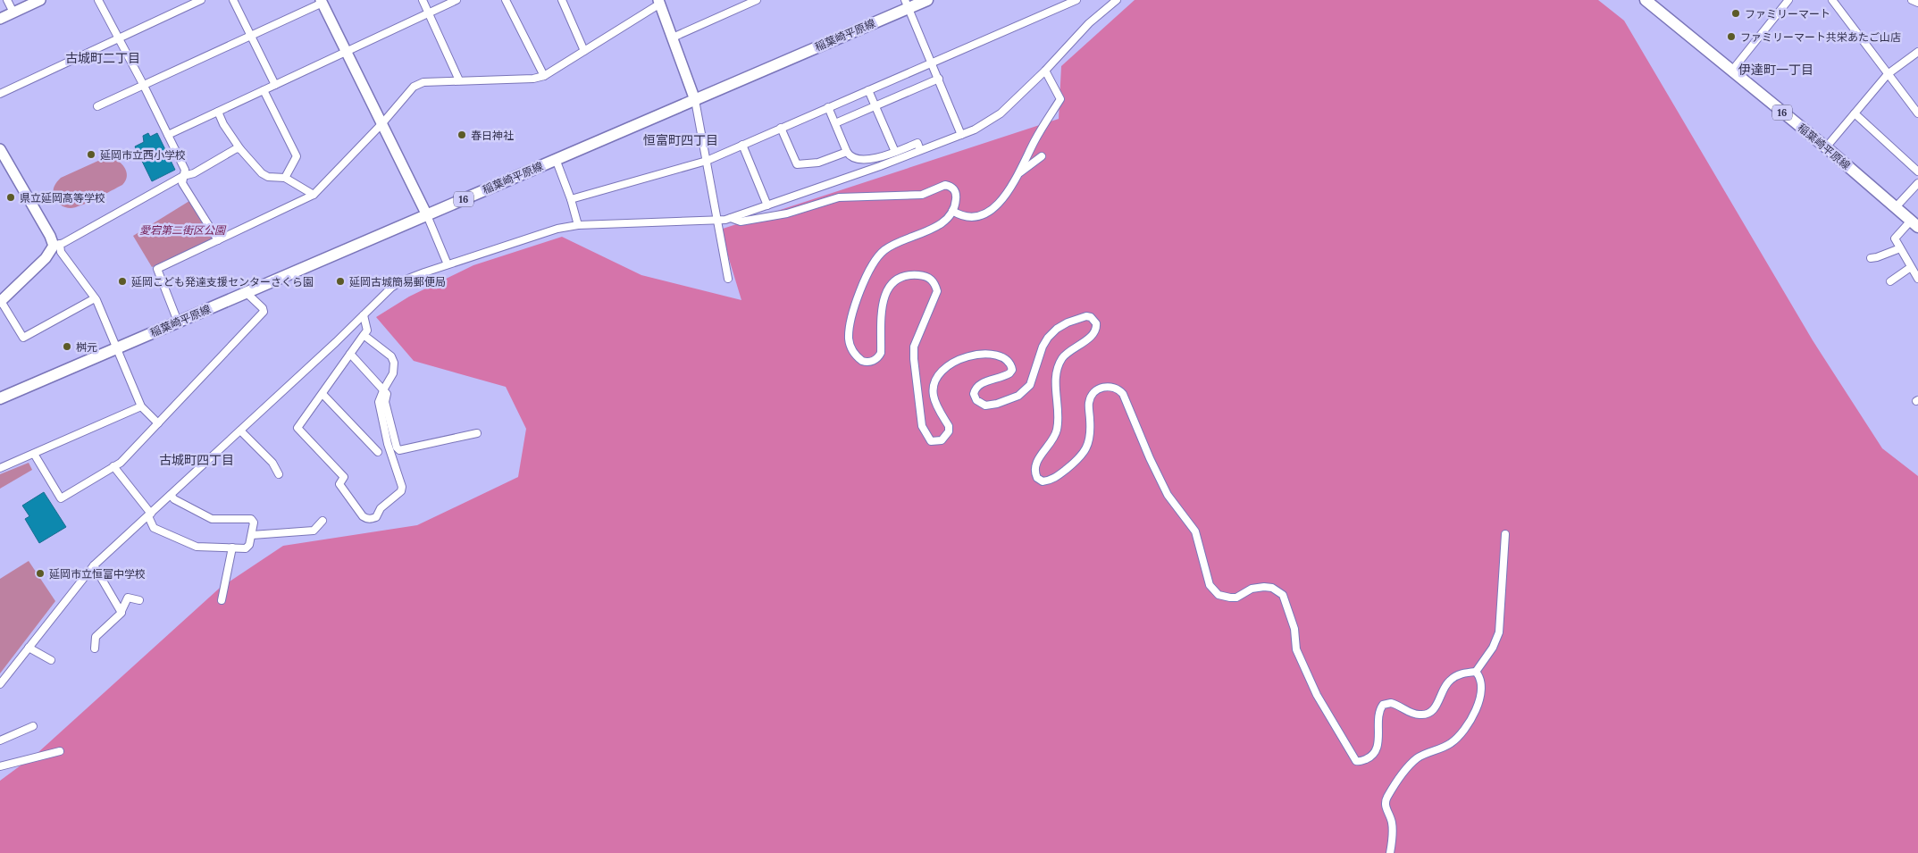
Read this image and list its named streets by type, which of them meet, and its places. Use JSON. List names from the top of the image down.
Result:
{
  "streets": {
    "main road": ["稲葉崎平原線", "16"]
  },
  "districts": [
    "古城町二丁目",
    "伊達町一丁目",
    "恒富町四丁目",
    "古城町四丁目"
  ],
  "parks": ["愛宕第二街区公園"],
  "places": [
    "ファミリーマート",
    "ファミリーマート共栄あたご山店",
    "春日神社",
    "延岡市立西小学校",
    "県立延岡高等学校",
    "延岡こども発達支援センターさくら園",
    "延岡古城簡易郵便局",
    "桝元",
    "延岡市立恒富中学校"
  ]
}
